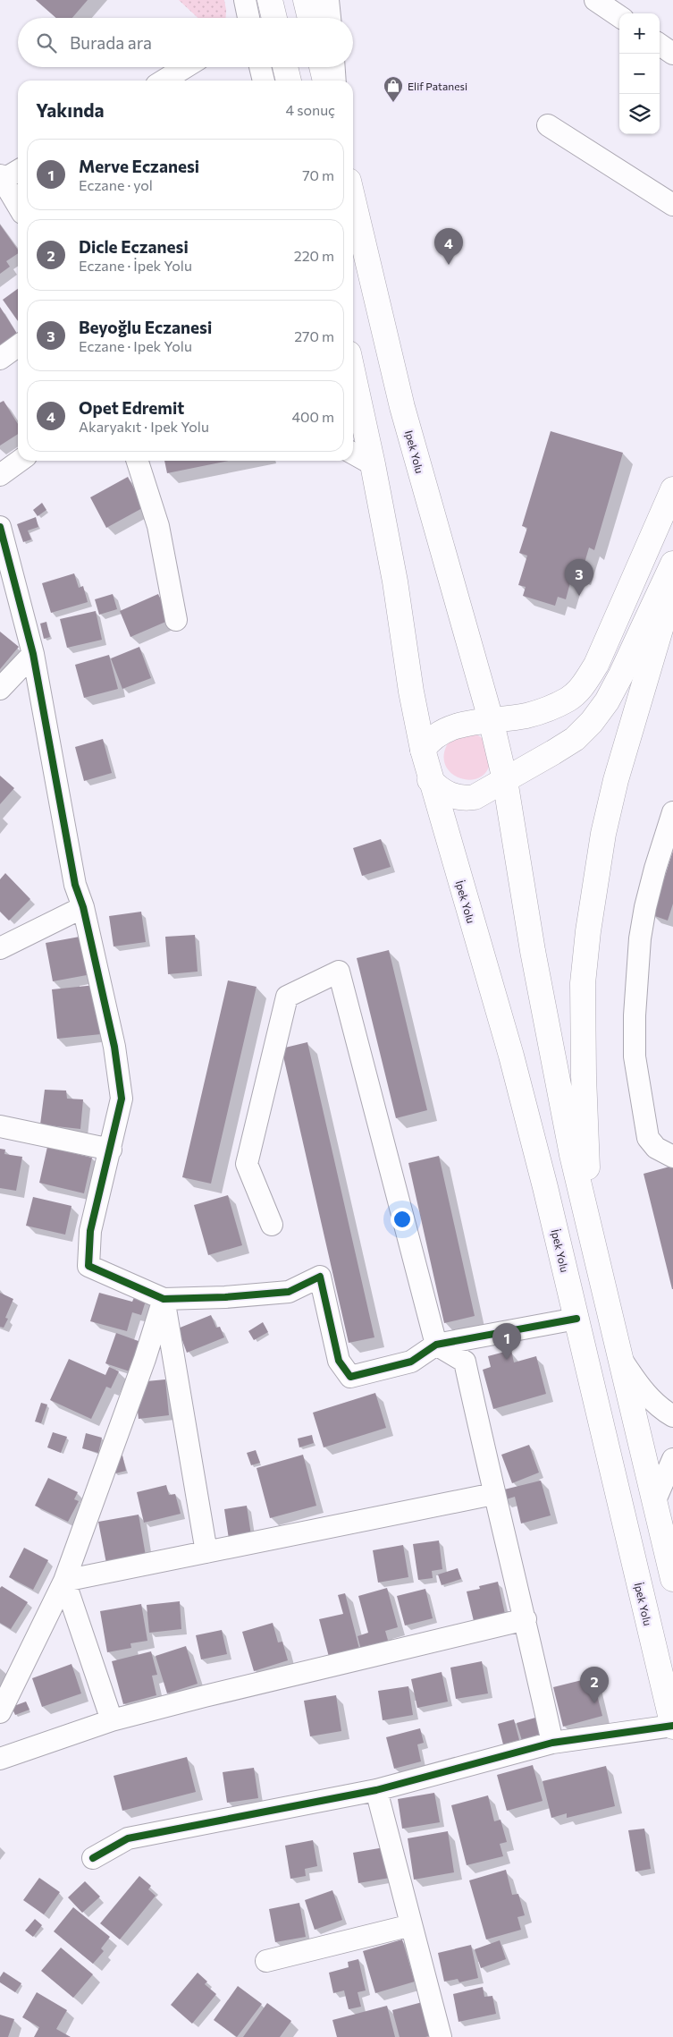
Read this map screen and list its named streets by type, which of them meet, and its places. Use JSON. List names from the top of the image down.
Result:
{
  "streets": {
    "main road": ["Ipek Yolu", "İpek Yolu"]
  },
  "crossings": [
    ["Ipek Yolu", "İpek Yolu"]
  ],
  "places": {
    "shop": ["Elif Patanesi"]
  },
  "page": {
    "map_buttons": ["+", "−"],
    "search": "Burada ara",
    "heading": ["Yakında", "4 sonuç"],
    "list": [
      {
        "mark": "1",
        "name": "Merve Eczanesi",
        "note": "Eczane · yol",
        "value": "70 m"
      },
      {
        "mark": "2",
        "name": "Dicle Eczanesi",
        "note": "Eczane · İpek Yolu",
        "value": "220 m"
      },
      {
        "mark": "3",
        "name": "Beyoğlu Eczanesi",
        "note": "Eczane · Ipek Yolu",
        "value": "270 m"
      },
      {
        "mark": "4",
        "name": "Opet Edremit",
        "note": "Akaryakıt · Ipek Yolu",
        "value": "400 m"
      }
    ],
    "pins": [
      "4",
      "3",
      "1",
      "2"
    ]
  }
}
